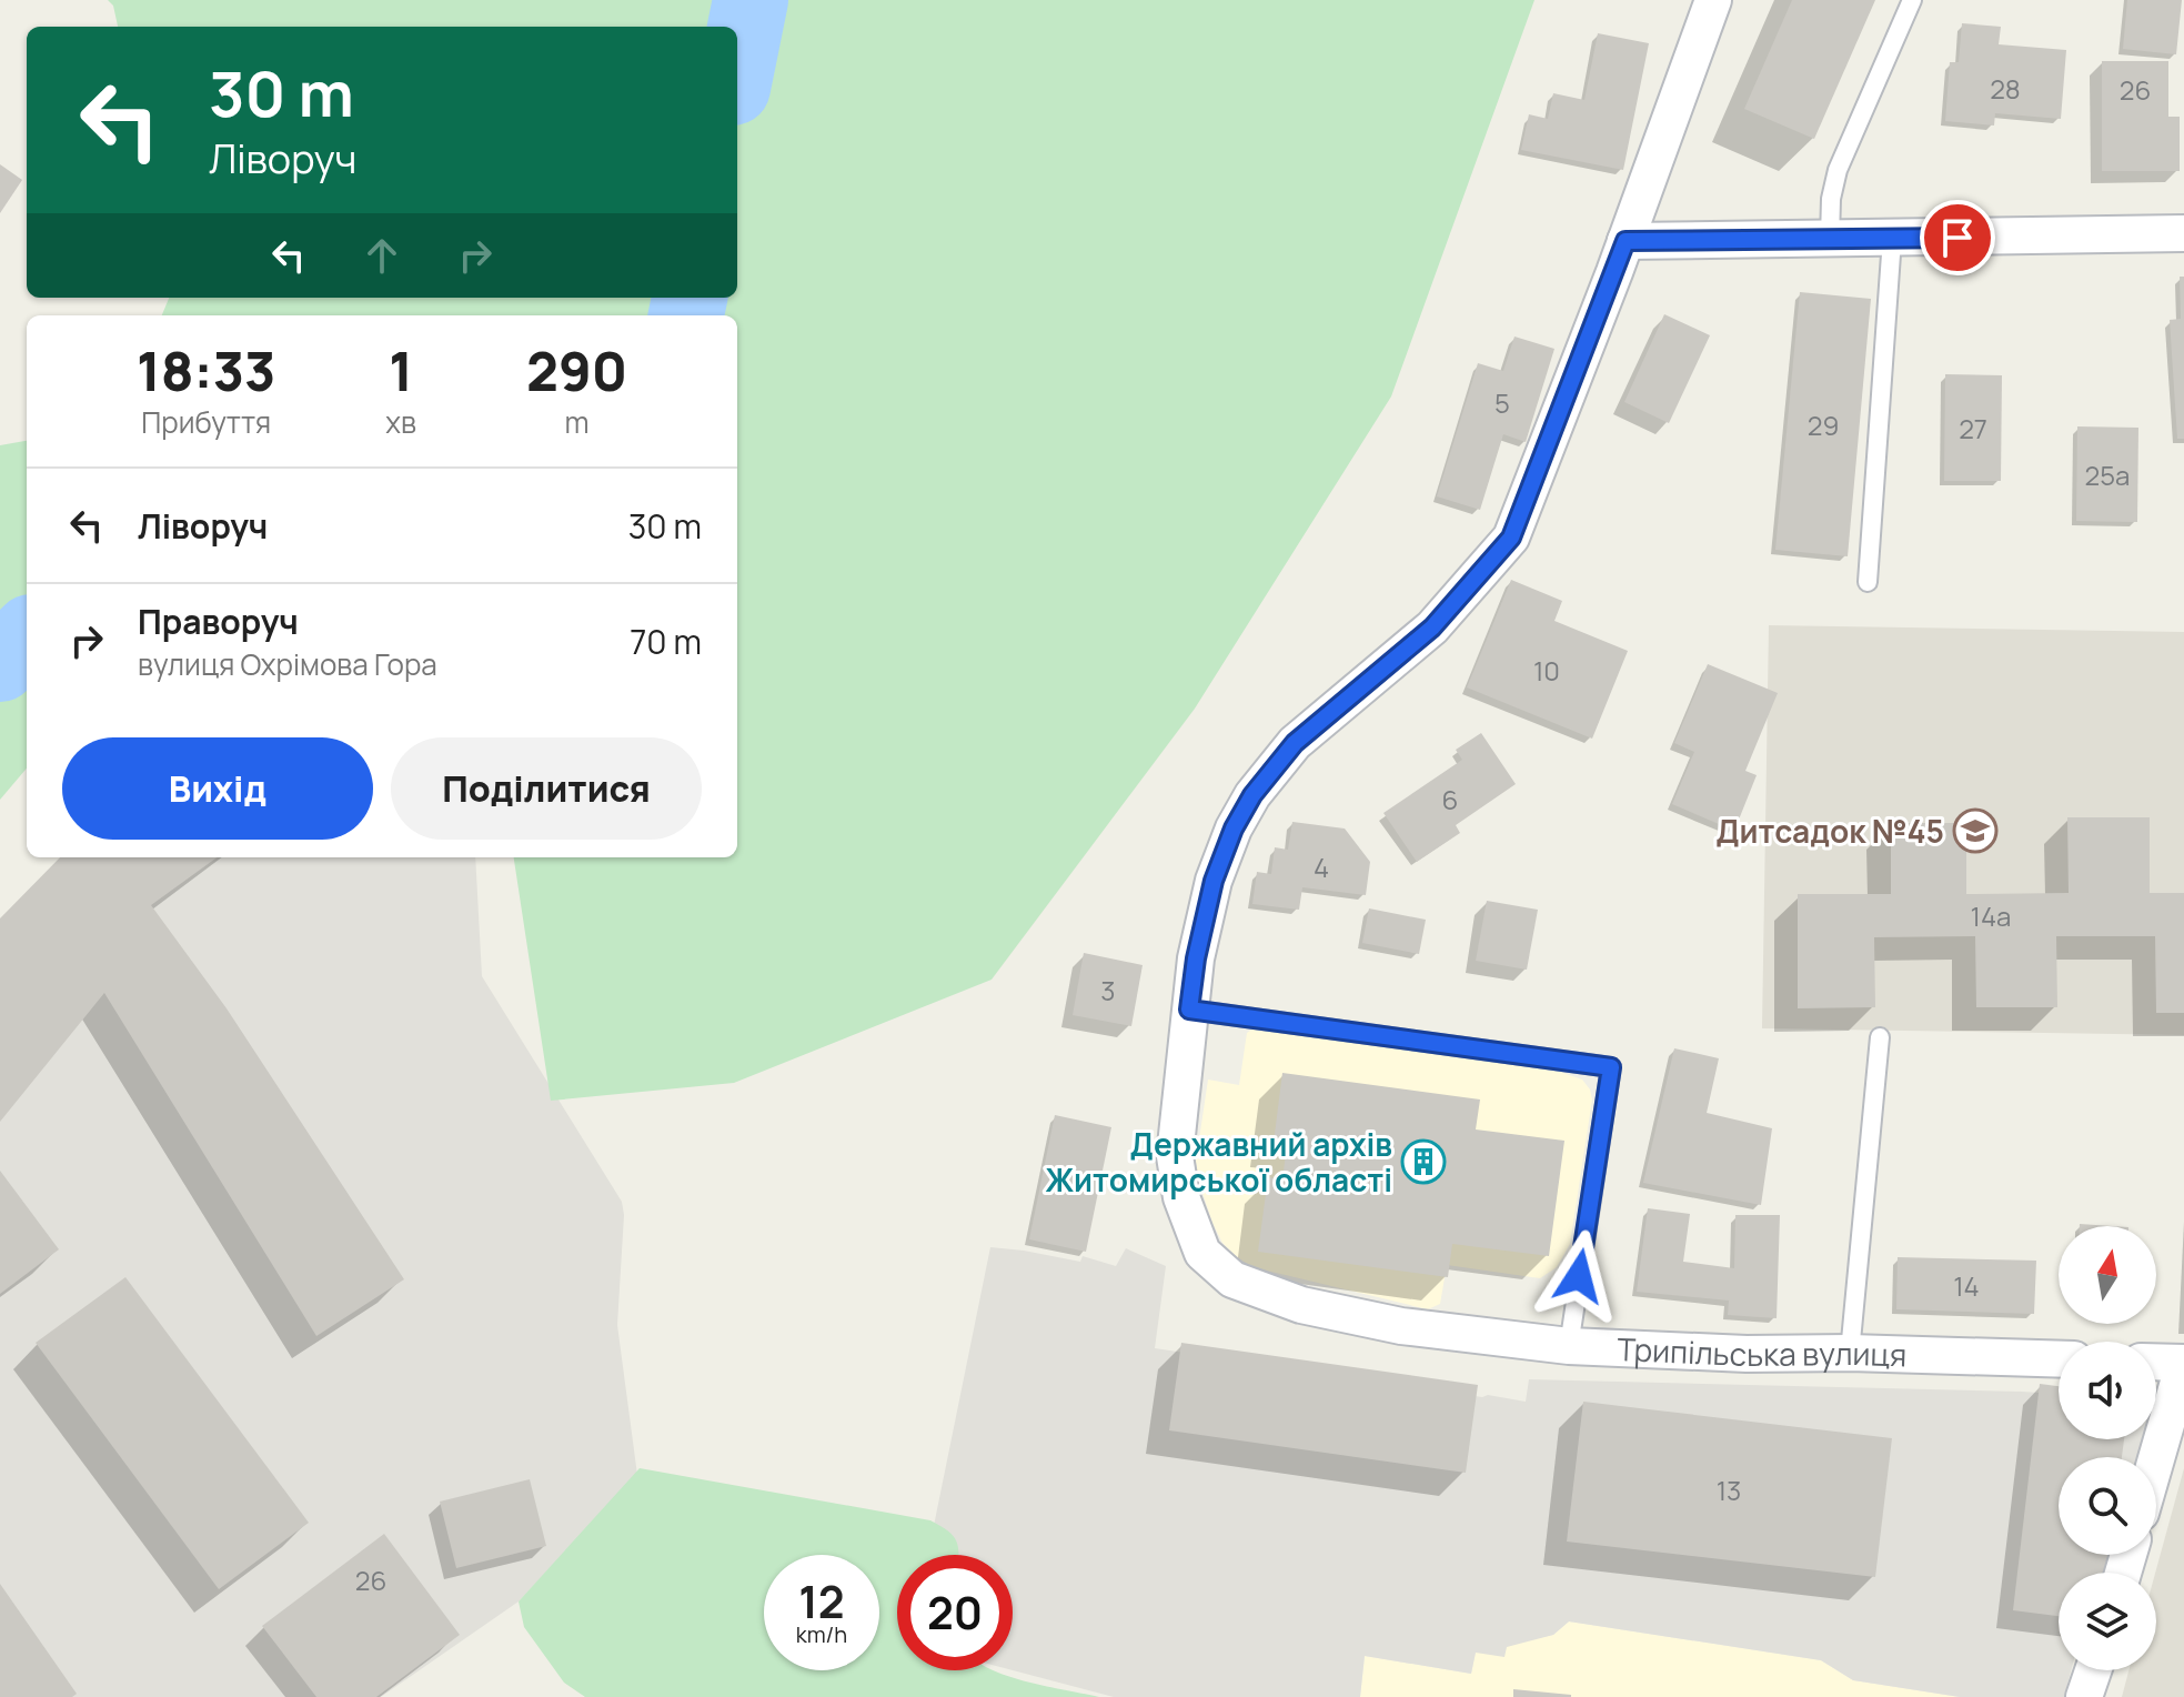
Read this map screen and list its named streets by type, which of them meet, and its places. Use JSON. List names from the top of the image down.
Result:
{
  "streets": {
    "street": ["Трипільська вулиця"]
  },
  "places": {
    "school or university": ["Дитсадок №45"],
    "building": ["Державний архів Житомирської області"]
  },
  "house_numbers": [
    "28",
    "26",
    "5",
    "29",
    "27",
    "25а",
    "10",
    "6",
    "4",
    "14а",
    "3",
    "14",
    "13",
    "26"
  ],
  "north": "top",
  "page": {
    "turn": ["30 m", "Ліворуч"],
    "eta": [
      "18:33",
      "Прибуття",
      "1",
      "хв",
      "290",
      "m"
    ],
    "list": [
      {
        "name": "Ліворуч",
        "value": "30 m"
      },
      {
        "name": "Праворуч",
        "note": "вулиця Охрімова Гора",
        "value": "70 m"
      }
    ],
    "buttons": ["Вихід", "Поділитися"],
    "speed": "12 km/h",
    "limit": "20"
  }
}
